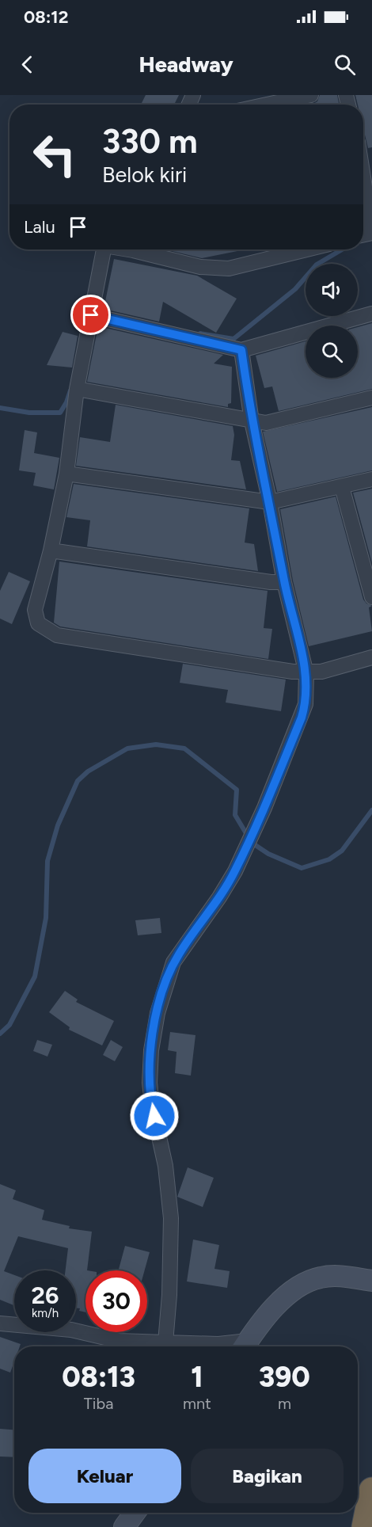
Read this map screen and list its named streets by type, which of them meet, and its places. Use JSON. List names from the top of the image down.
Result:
{
  "page": {
    "status": "08:12",
    "header": "Headway",
    "turn": ["330 m", "Belok kiri"],
    "then": "Lalu",
    "speed": "26 km/h",
    "limit": "30",
    "eta": [
      "08:13",
      "Tiba",
      "1",
      "mnt",
      "390",
      "m"
    ],
    "buttons": ["Keluar", "Bagikan"]
  }
}
